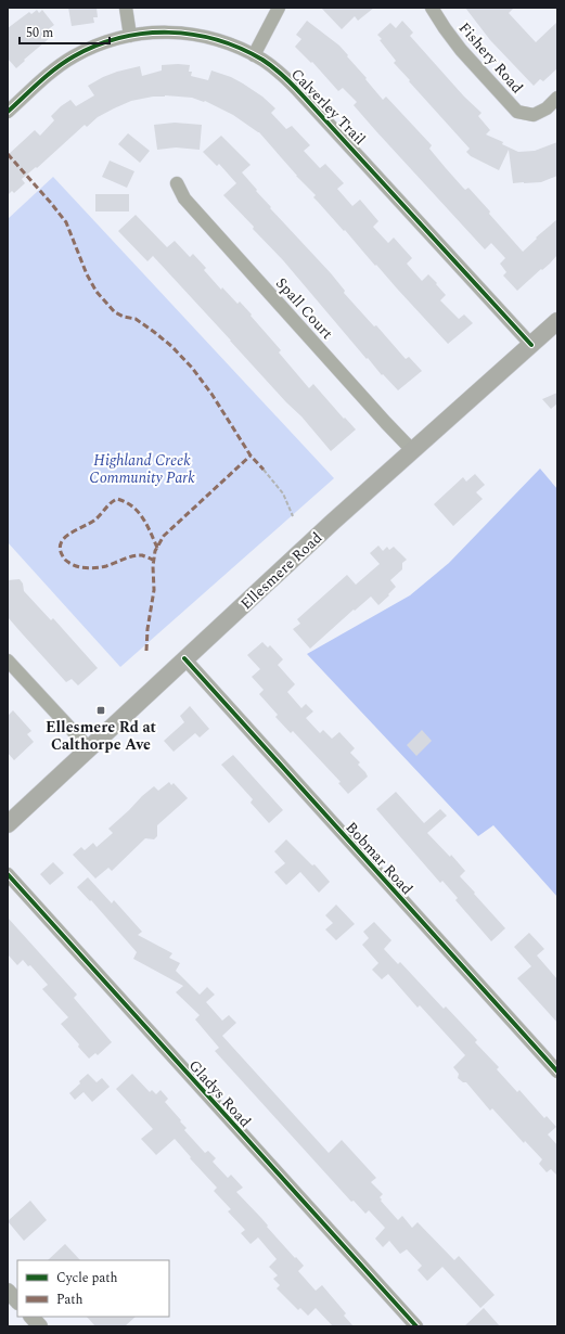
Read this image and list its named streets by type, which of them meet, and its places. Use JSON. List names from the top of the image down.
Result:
{
  "streets": {
    "main road": ["Ellesmere Road"],
    "street": [
      "Fishery Road",
      "Calverley Trail",
      "Spall Court",
      "Bobmar Road",
      "Gladys Road"
    ]
  },
  "crossings": [
    ["Calverley Trail", "Ellesmere Road"],
    ["Spall Court", "Ellesmere Road"],
    ["Ellesmere Road", "Bobmar Road"]
  ],
  "parks": ["Highland Creek Community Park"],
  "places": {
    "transit": ["Ellesmere Rd at Calthorpe Ave"]
  },
  "legend": ["Cycle path", "Path"],
  "scale_bar": "50 m"
}
